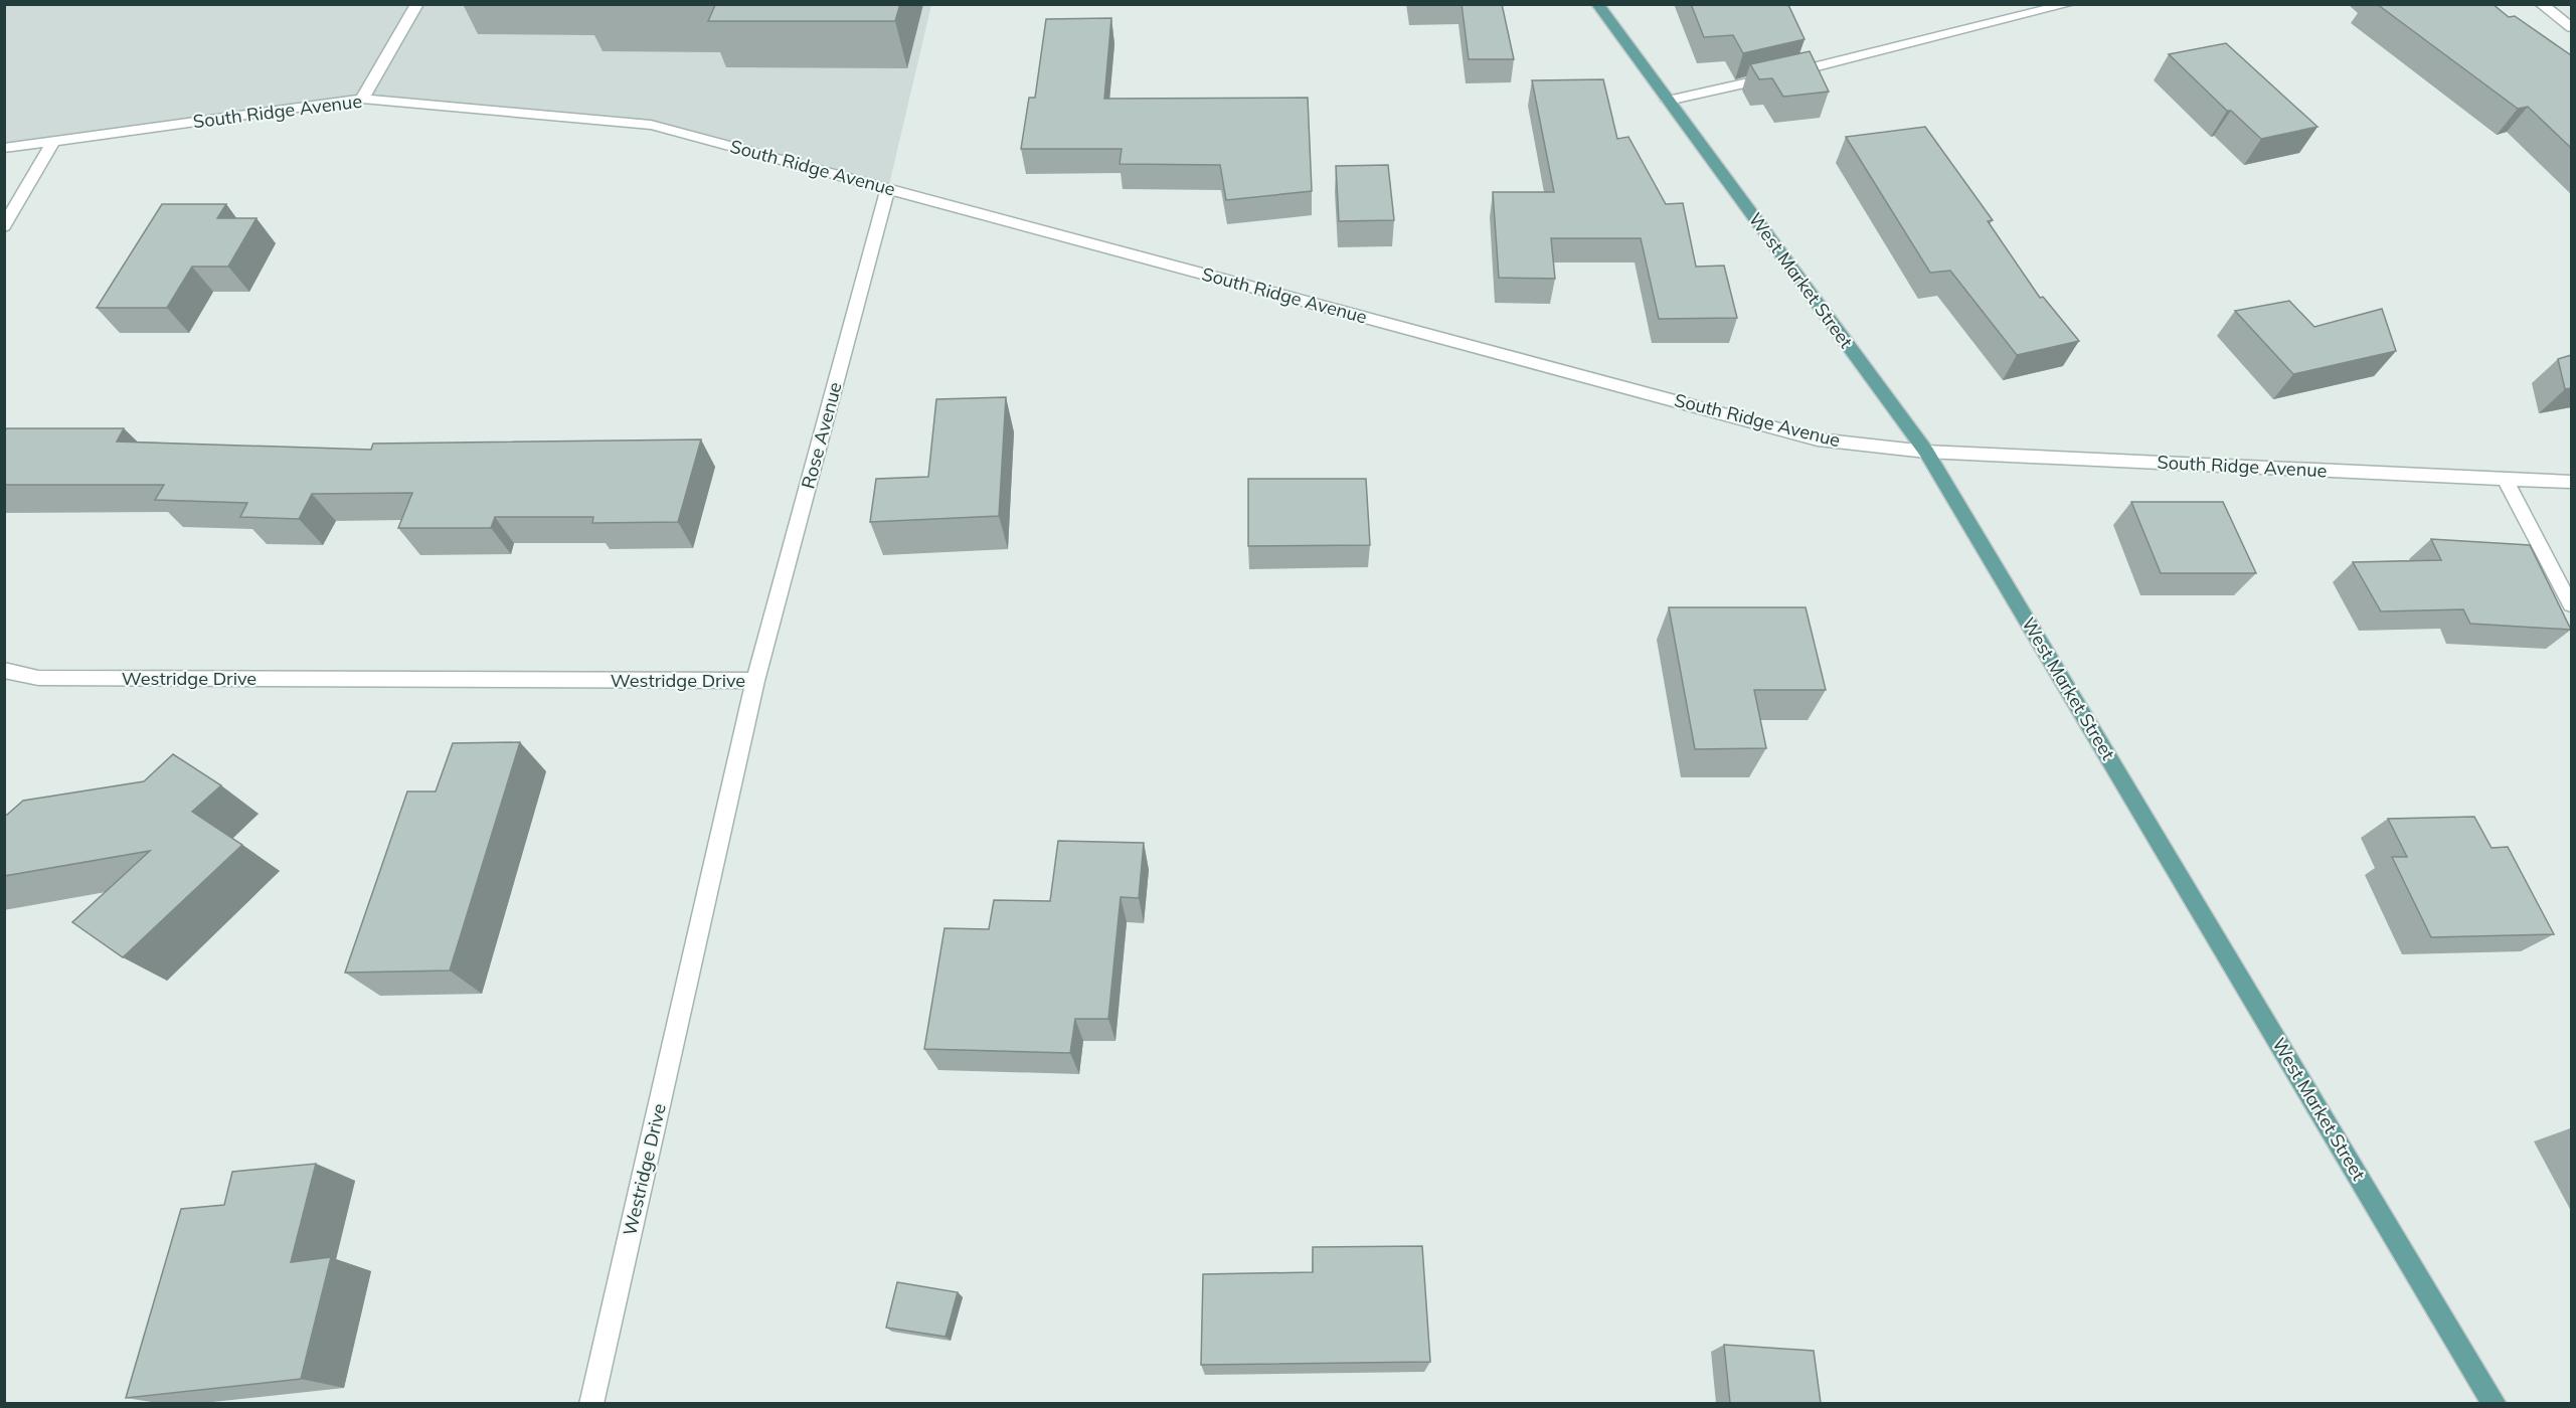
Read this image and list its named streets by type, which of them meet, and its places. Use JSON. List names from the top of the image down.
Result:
{
  "streets": {
    "main road": ["West Market Street"],
    "street": ["South Ridge Avenue", "Rose Avenue", "Westridge Drive"]
  },
  "crossings": [
    ["South Ridge Avenue", "West Market Street"],
    ["South Ridge Avenue", "Rose Avenue"],
    ["Rose Avenue", "Westridge Drive"]
  ]
}
